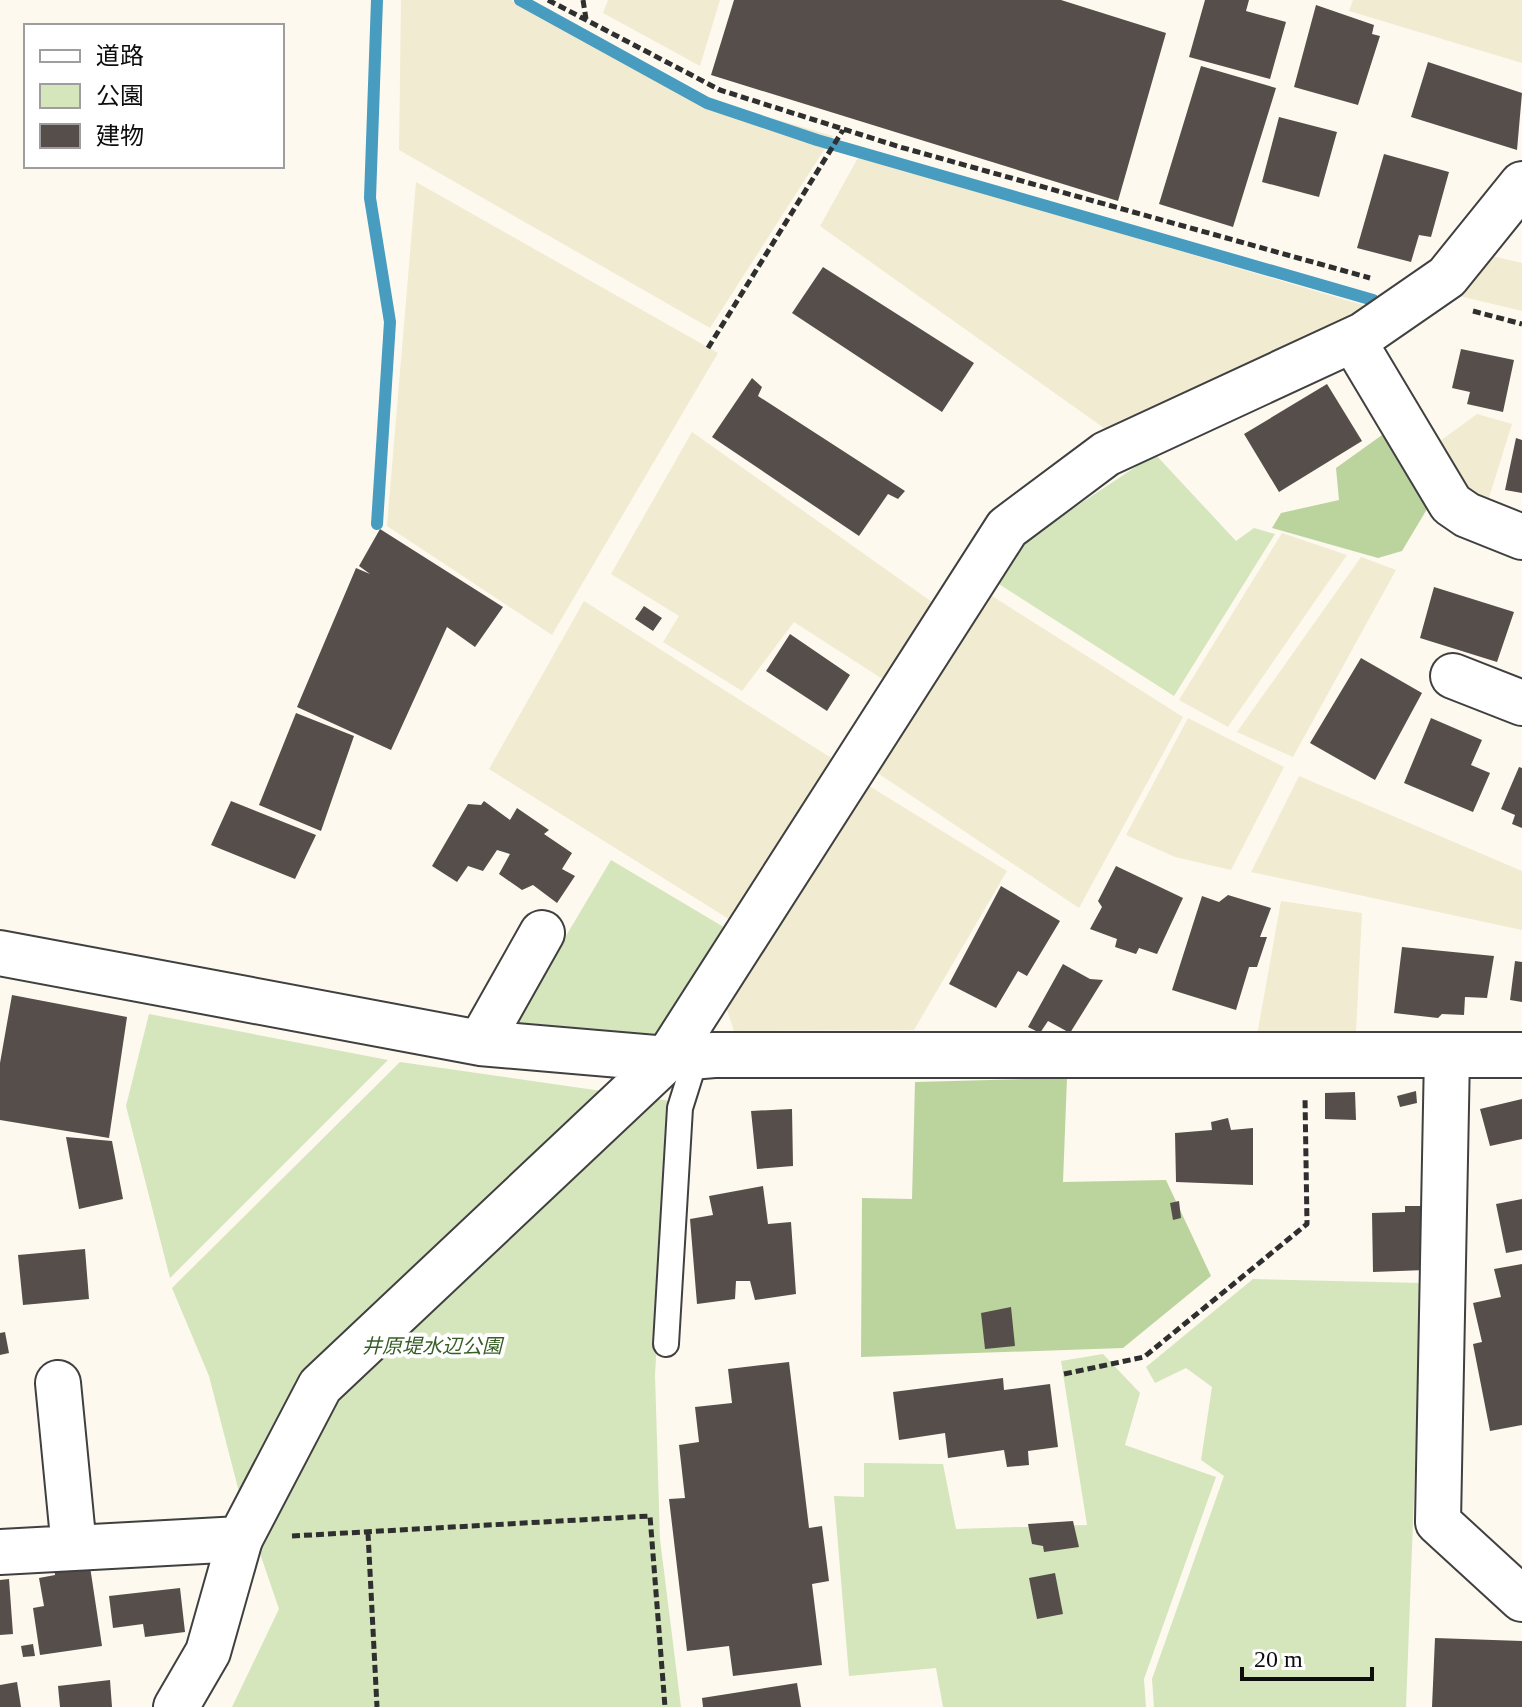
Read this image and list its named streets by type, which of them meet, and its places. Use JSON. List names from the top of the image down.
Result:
{
  "parks": ["井原堤水辺公園"],
  "legend": ["道路", "公園", "建物"],
  "scale_bar": "20 m"
}
